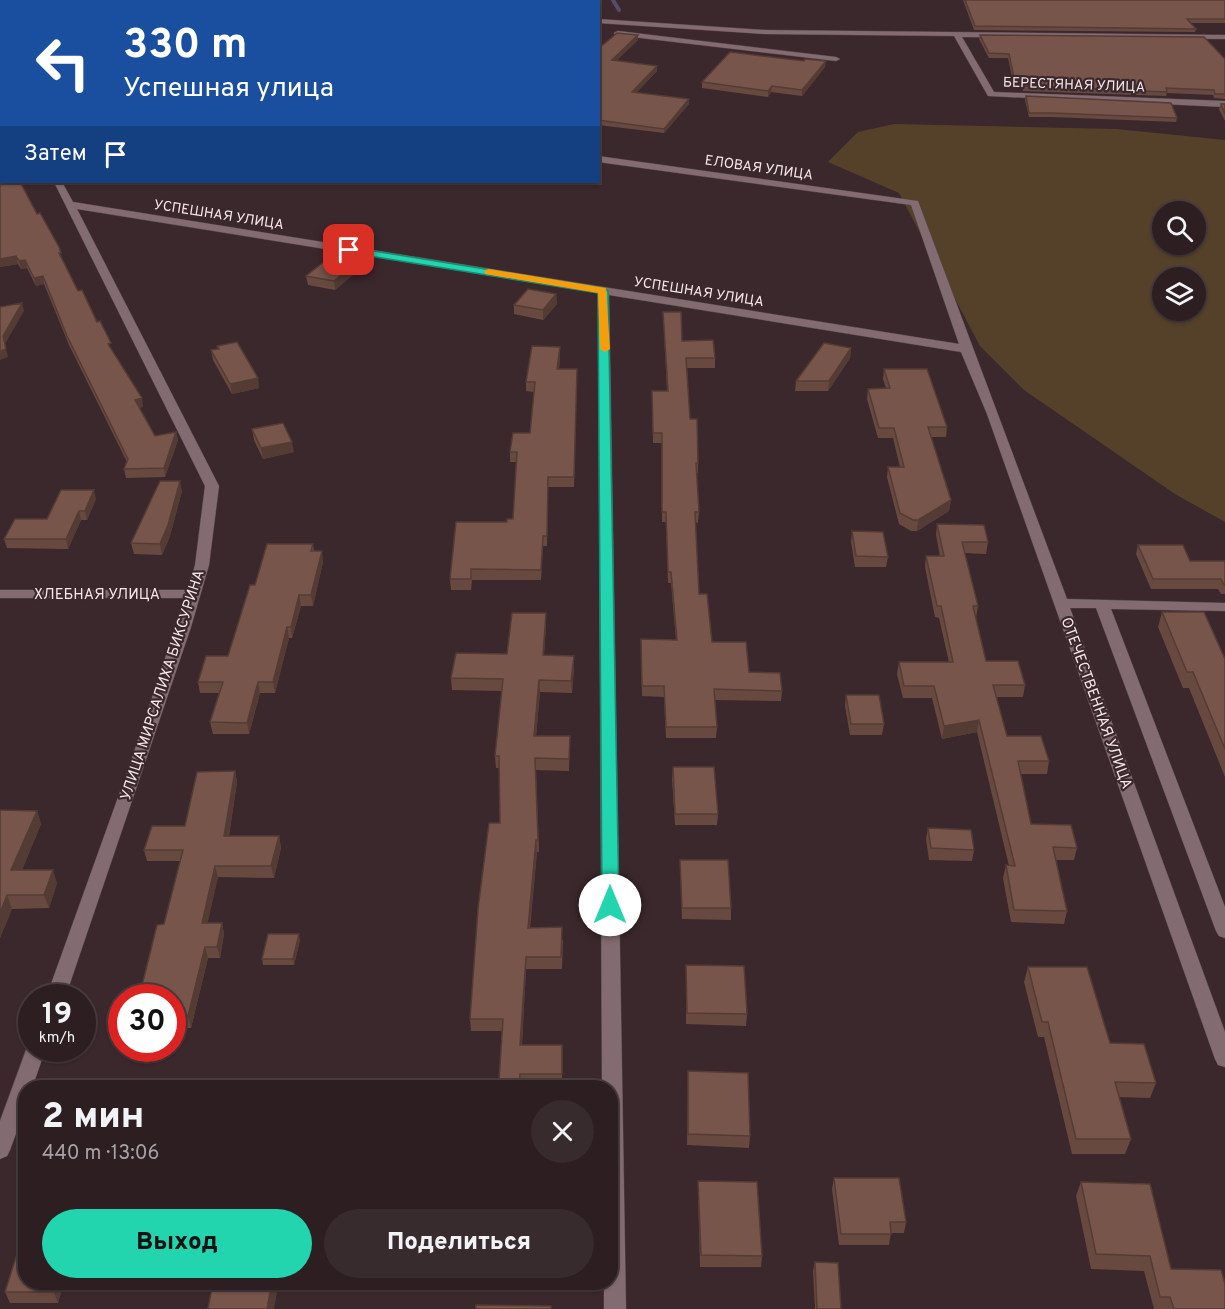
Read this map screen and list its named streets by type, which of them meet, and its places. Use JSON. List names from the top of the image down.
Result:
{
  "streets": {
    "street": [
      "БЕРЕСТЯНАЯ УЛИЦА",
      "ЕЛОВАЯ УЛИЦА",
      "УСПЕШНАЯ УЛИЦА",
      "ХЛЕБНАЯ УЛИЦА",
      "УЛИЦА МИРСАЛИХА БИКСУРИНА",
      "ОТЕЧЕСТВЕННАЯ УЛИЦА"
    ]
  },
  "crossings": [
    ["ЕЛОВАЯ УЛИЦА", "ОТЕЧЕСТВЕННАЯ УЛИЦА"],
    ["УСПЕШНАЯ УЛИЦА", "УЛИЦА МИРСАЛИХА БИКСУРИНА"],
    ["УСПЕШНАЯ УЛИЦА", "ОТЕЧЕСТВЕННАЯ УЛИЦА"],
    ["ХЛЕБНАЯ УЛИЦА", "УЛИЦА МИРСАЛИХА БИКСУРИНА"]
  ],
  "page": {
    "turn": ["330 m", "Успешная улица"],
    "then": "Затем",
    "speed": "19 km/h",
    "limit": "30",
    "heading": ["2 мин", "440 m · 13:06"],
    "buttons": ["Выход", "Поделиться"]
  }
}
